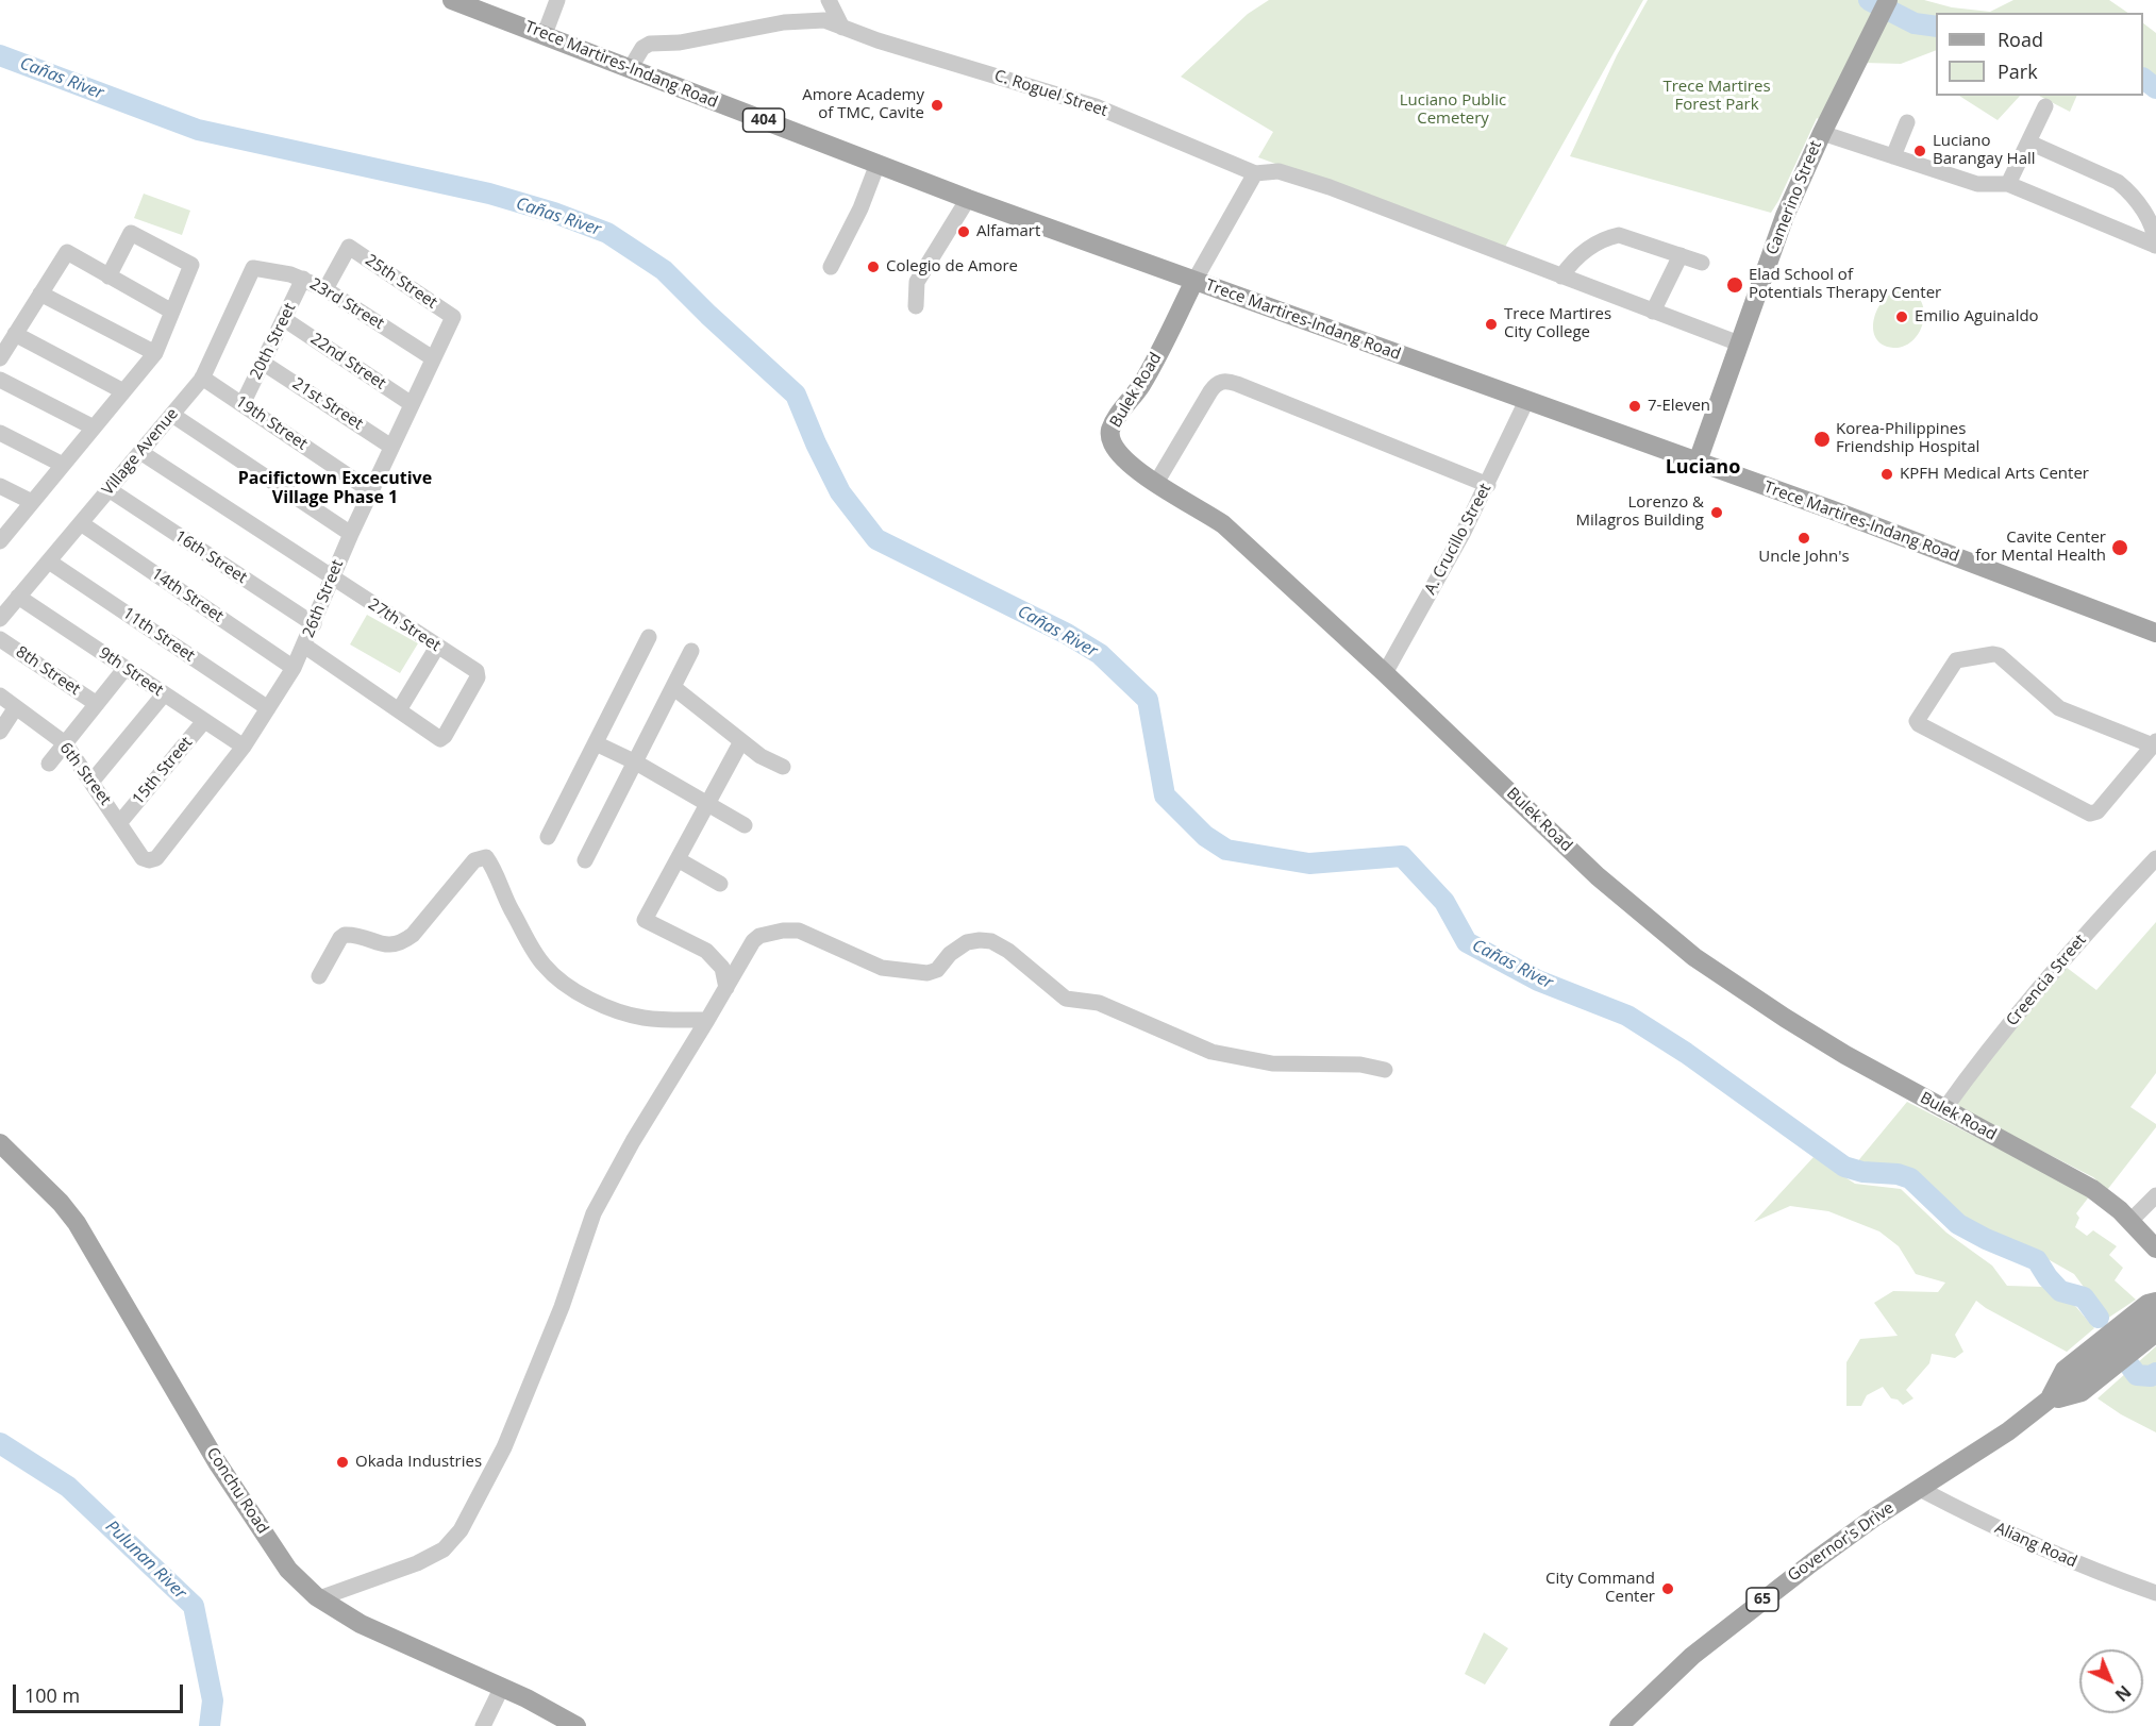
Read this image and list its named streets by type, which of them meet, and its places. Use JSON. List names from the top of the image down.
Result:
{
  "streets": {
    "main road": [
      "Trece Martires-Indang Road",
      "404",
      "Camerino Street",
      "Bulek Road",
      "Conchu Road",
      "Governor's Drive",
      "65"
    ],
    "street": [
      "C. Roguel Street",
      "25th Street",
      "23rd Street",
      "20th Street",
      "22nd Street",
      "21st Street",
      "19th Street",
      "Village Avenue",
      "A. Crucillo Street",
      "16th Street",
      "14th Street",
      "26th Street",
      "27th Street",
      "11th Street",
      "8th Street",
      "9th Street",
      "15th Street",
      "6th Street",
      "Creencia Street",
      "Aliang Road"
    ]
  },
  "crossings": [
    ["Trece Martires-Indang Road", "C. Roguel Street"],
    ["Trece Martires-Indang Road", "Camerino Street"],
    ["Trece Martires-Indang Road", "Bulek Road"],
    ["Trece Martires-Indang Road", "A. Crucillo Street"],
    ["25th Street", "23rd Street"],
    ["25th Street", "26th Street"],
    ["23rd Street", "20th Street"],
    ["23rd Street", "Village Avenue"],
    ["23rd Street", "26th Street"],
    ["20th Street", "22nd Street"],
    ["20th Street", "21st Street"],
    ["20th Street", "19th Street"],
    ["22nd Street", "26th Street"],
    ["Bulek Road", "A. Crucillo Street"],
    ["Bulek Road", "Creencia Street"],
    ["21st Street", "26th Street"],
    ["19th Street", "Village Avenue"],
    ["19th Street", "26th Street"],
    ["Village Avenue", "16th Street"],
    ["Village Avenue", "14th Street"],
    ["Village Avenue", "27th Street"],
    ["Village Avenue", "11th Street"],
    ["Village Avenue", "9th Street"],
    ["16th Street", "26th Street"],
    ["14th Street", "26th Street"],
    ["26th Street", "27th Street"],
    ["26th Street", "11th Street"],
    ["26th Street", "9th Street"],
    ["26th Street", "6th Street"],
    ["9th Street", "15th Street"],
    ["15th Street", "6th Street"],
    ["Governor's Drive", "Aliang Road"]
  ],
  "districts": ["Luciano", "Pacifictown Excecutive Village Phase 1"],
  "water": ["Cañas River", "Pulunan River"],
  "parks": ["Trece Martires Forest Park", "Luciano Public Cemetery"],
  "places": [
    "Amore Academy of TMC, Cavite",
    "Luciano Barangay Hall",
    "Alfamart",
    "Colegio de Amore",
    "Elad School of Potentials Therapy Center",
    "Emilio Aguinaldo",
    "Trece Martires City College",
    "7-Eleven",
    "Korea-Philippines Friendship Hospital",
    "KPFH Medical Arts Center",
    "Lorenzo & Milagros Building",
    "Uncle John's",
    "Cavite Center for Mental Health",
    "Okada Industries",
    "City Command Center"
  ],
  "legend": ["Road", "Park"],
  "scale_bar": "100 m",
  "north": "bottom right"
}
